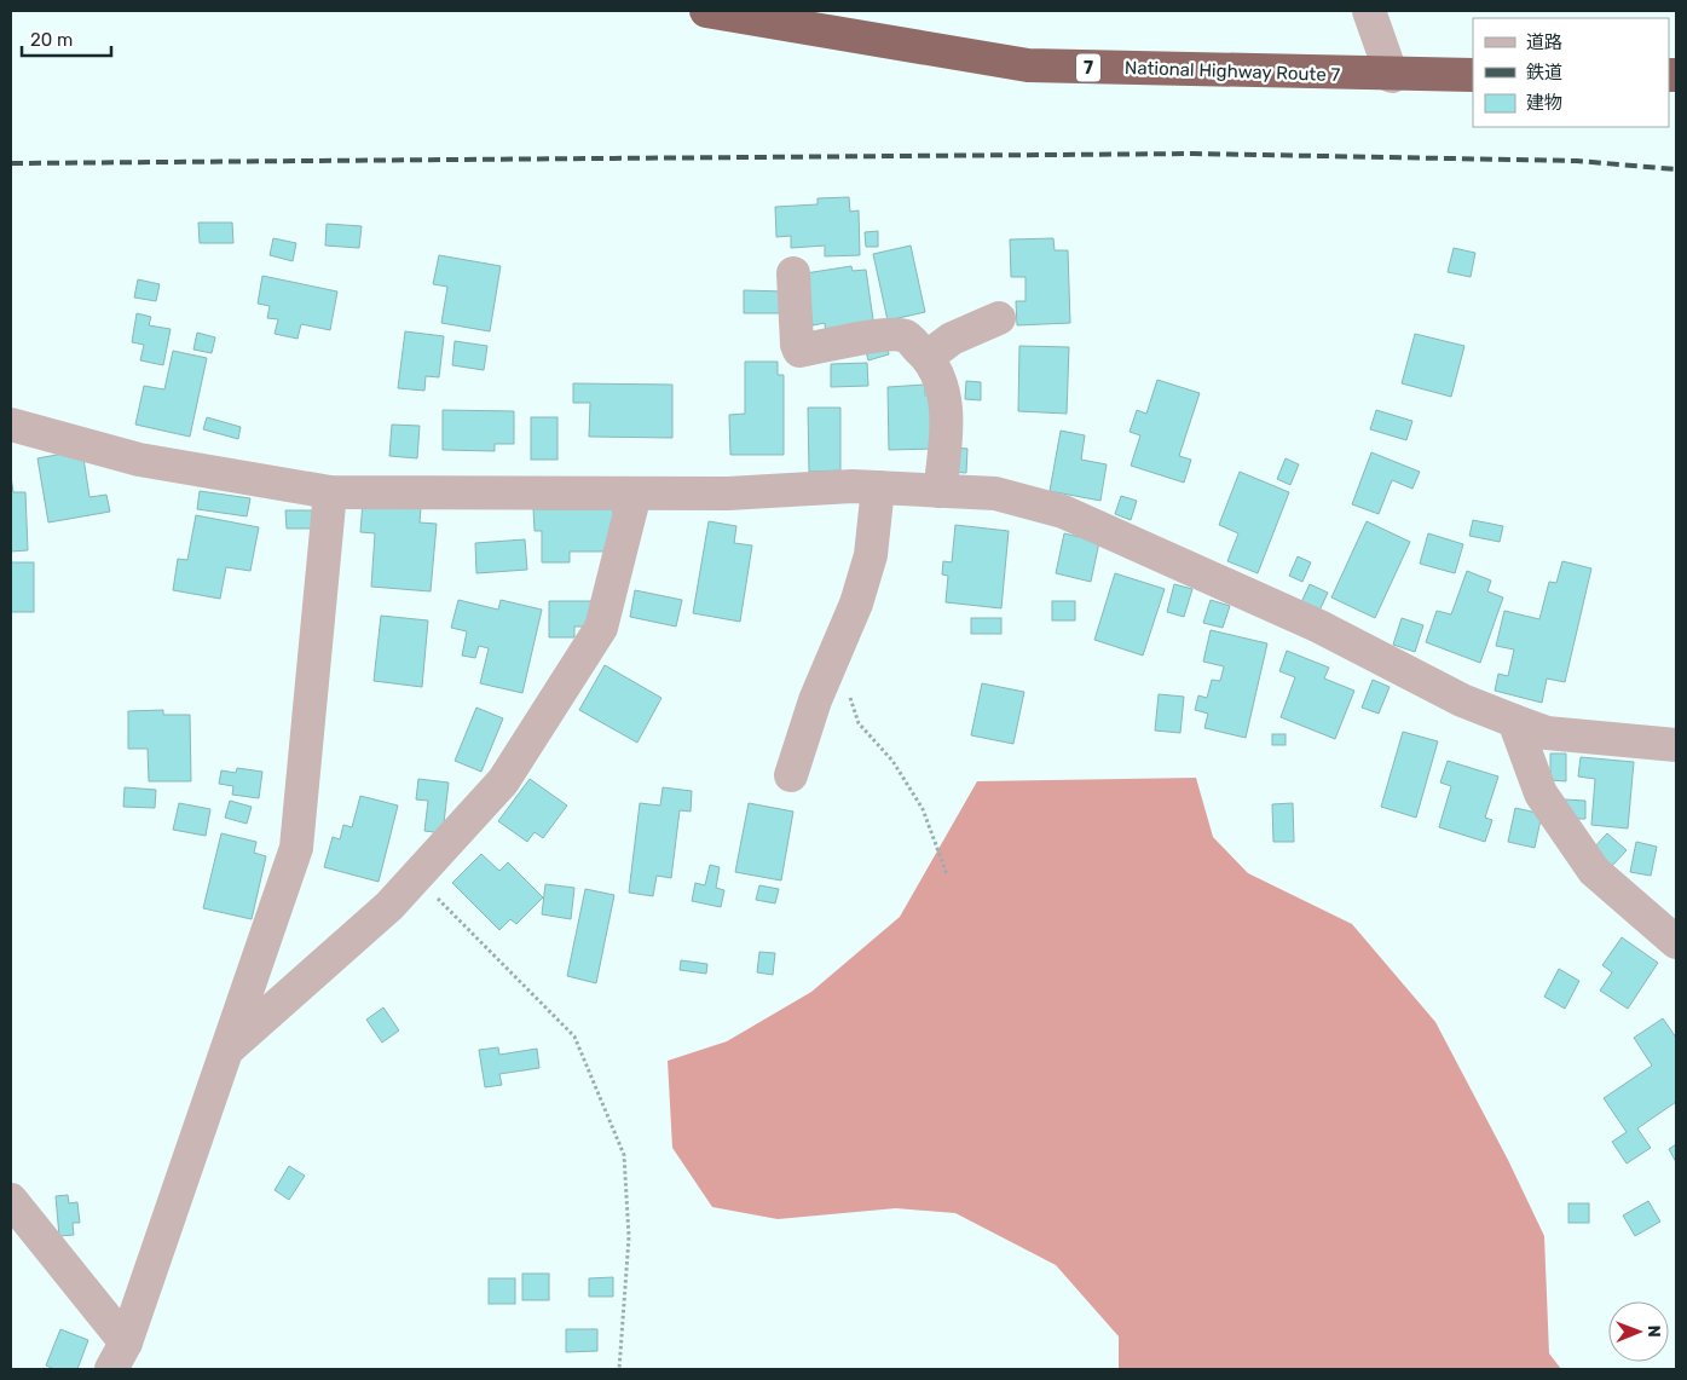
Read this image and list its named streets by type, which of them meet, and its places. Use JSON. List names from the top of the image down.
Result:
{
  "streets": {
    "highway": ["7", "National Highway Route 7"]
  },
  "legend": ["道路", "鉄道", "建物"],
  "scale_bar": "20 m",
  "north": "right"
}
